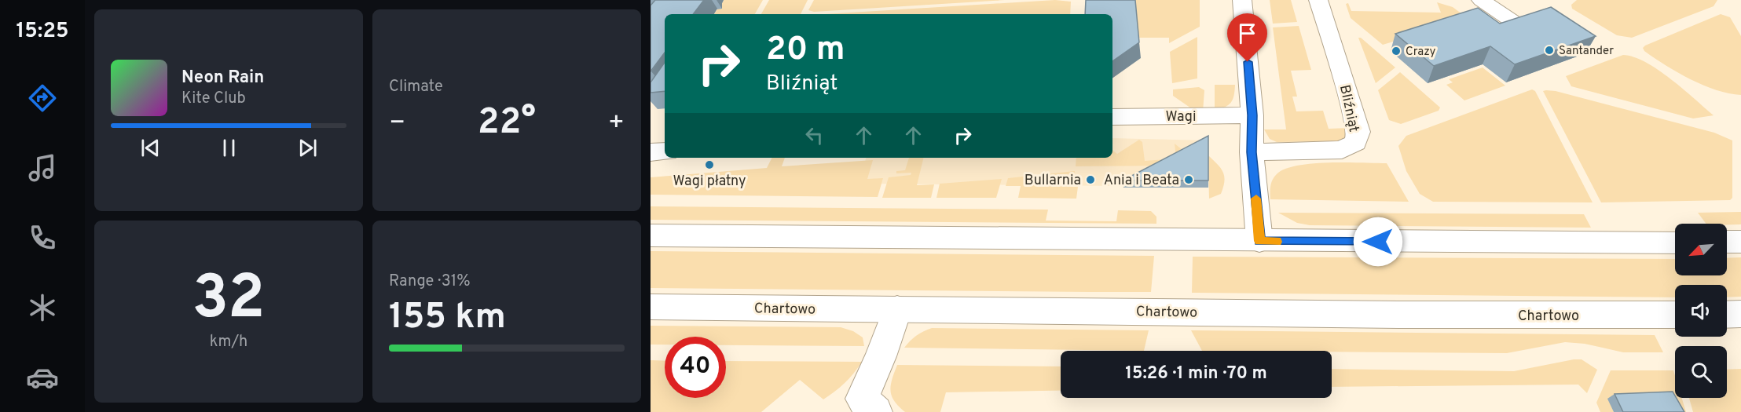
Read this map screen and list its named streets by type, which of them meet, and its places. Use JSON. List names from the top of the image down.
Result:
{
  "streets": {
    "street": ["Bliźniąt", "Wagi", "Chartowo"]
  },
  "places": [
    "Santander",
    "Crazy",
    "Wagi płatny",
    "Bullarnia",
    "Ania i Beata"
  ],
  "north": "bottom left",
  "page": {
    "tabs": "15:25",
    "tile": [
      "Climate",
      ["32", "km/h"],
      ["Range · 31%", "155 km"]
    ],
    "turn": ["20 m", "Bliźniąt"],
    "song": ["Neon Rain", "Kite Club"],
    "heat": ["−", "22°", "+"],
    "limit": "40",
    "trip": "15:26 · 1 min · 70 m"
  }
}
